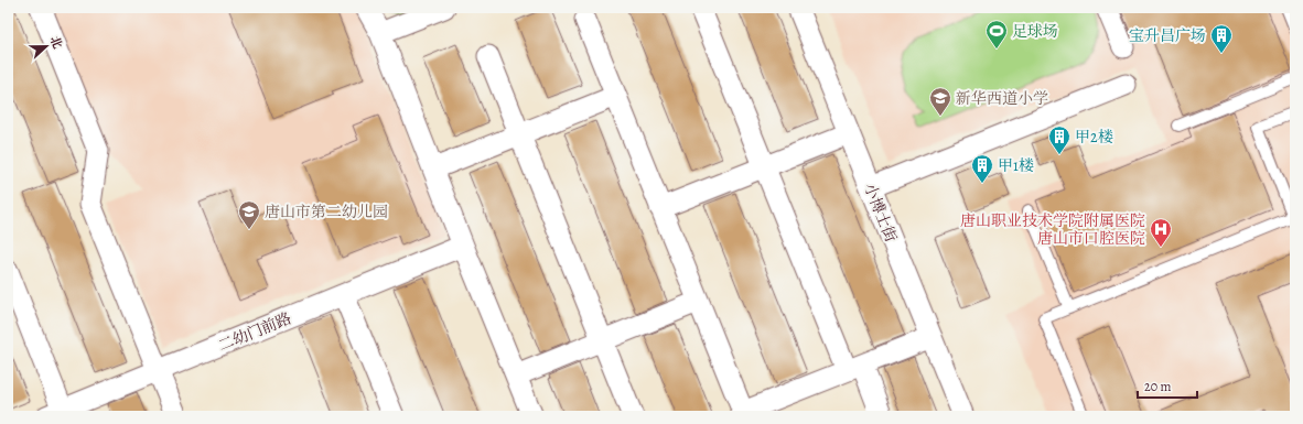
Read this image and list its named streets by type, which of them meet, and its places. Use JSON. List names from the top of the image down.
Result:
{
  "streets": {
    "street": ["小博士街", "二幼门前路"]
  },
  "places": {
    "sports": ["足球场"],
    "building": ["宝升昌广场", "甲2楼", "甲1楼"],
    "school or university": ["新华西道小学", "唐山市第二幼儿园"],
    "hospital": ["唐山职业技术学院附属医院 唐山市口腔医院"]
  },
  "scale_bar": "20 m",
  "north": "right"
}
